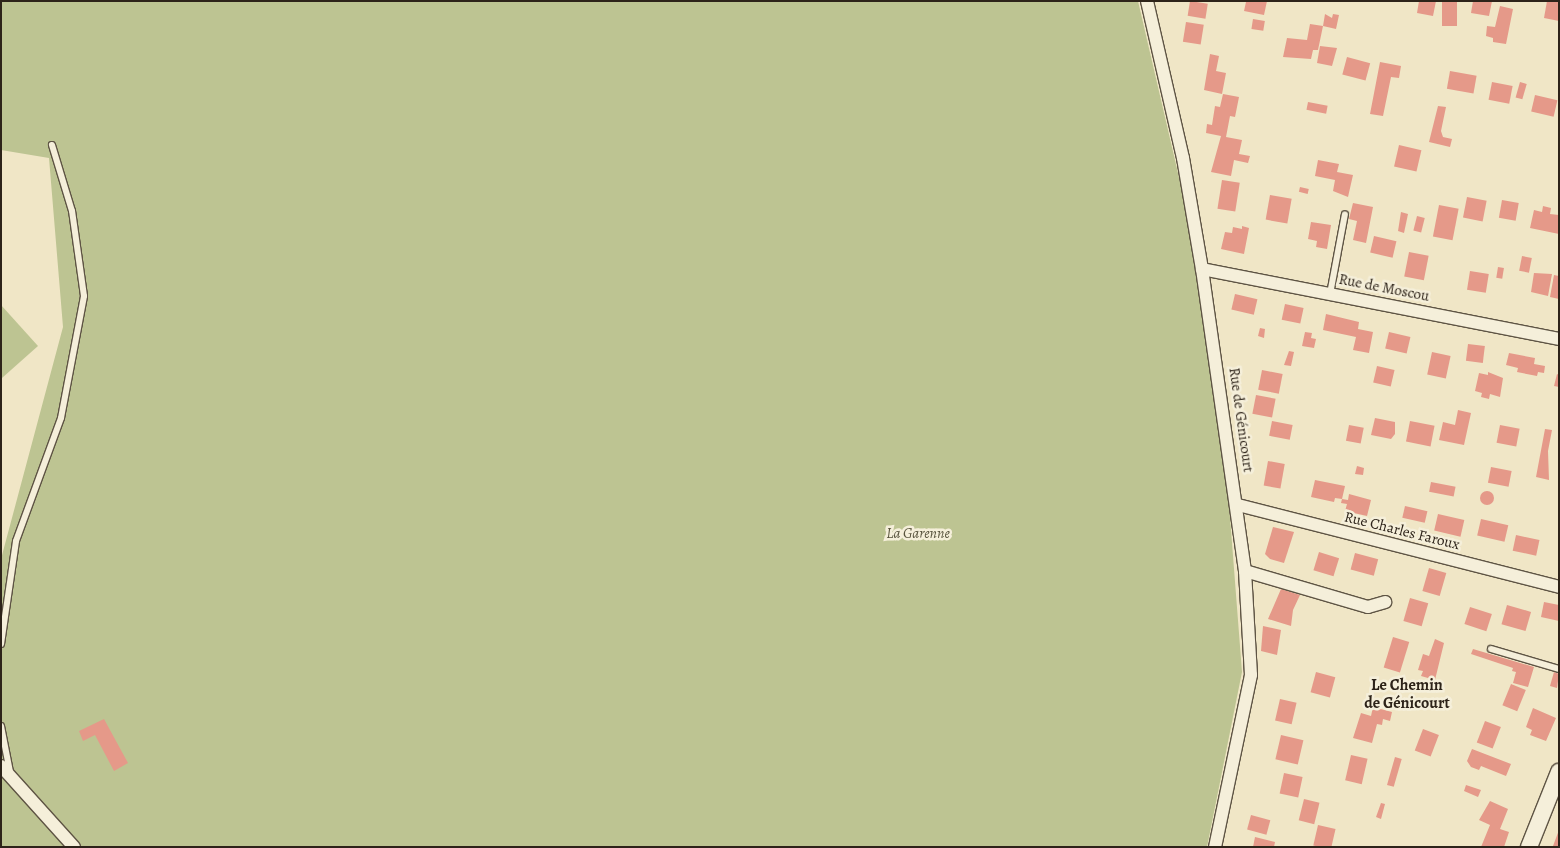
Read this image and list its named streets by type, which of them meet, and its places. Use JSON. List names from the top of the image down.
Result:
{
  "streets": {
    "street": ["Rue de Moscou", "Rue de Génicourt", "Rue Charles Faroux"]
  },
  "crossings": [
    ["Rue de Moscou", "Rue de Génicourt"],
    ["Rue de Génicourt", "Rue Charles Faroux"]
  ],
  "districts": ["Le Chemin de Génicourt"],
  "parks": ["La Garenne"]
}
